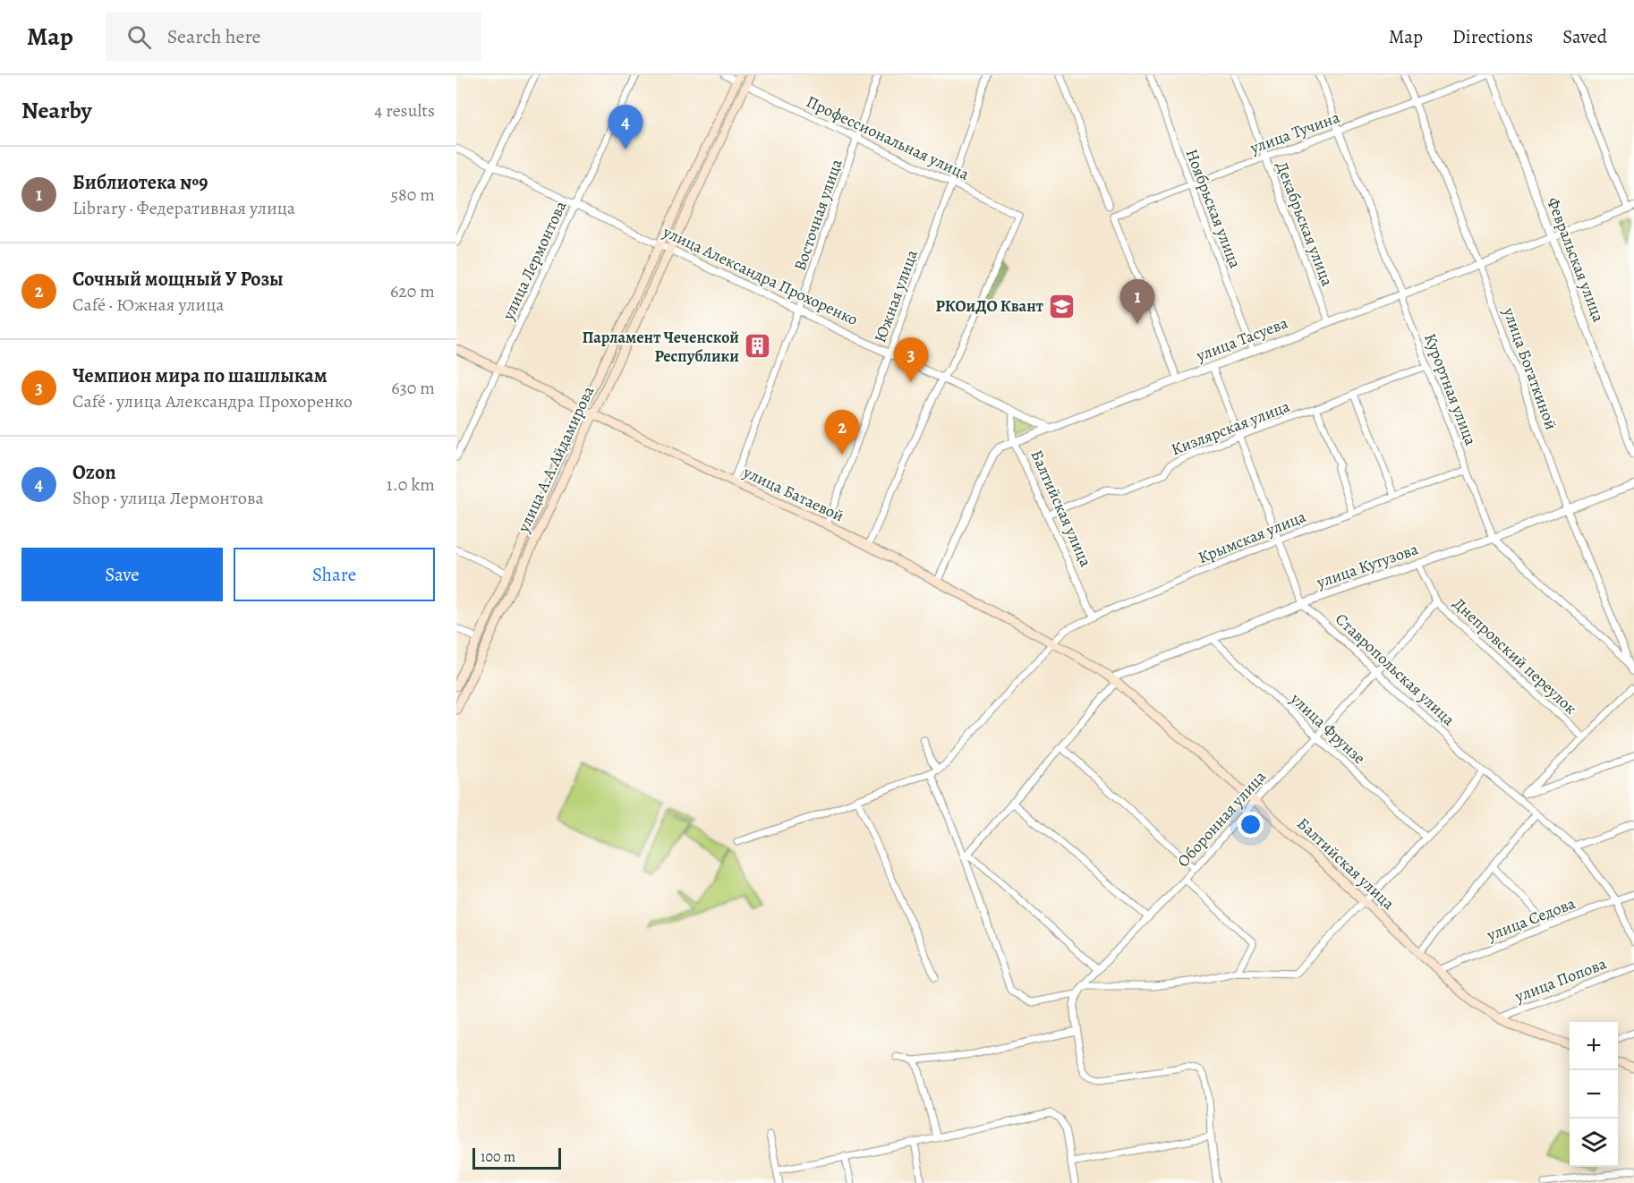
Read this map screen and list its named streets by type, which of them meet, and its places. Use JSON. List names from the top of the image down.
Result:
{
  "streets": {
    "main road": ["улица А.А.Айдамирова", "улица Батаевой", "Балтийская улица"],
    "street": [
      "улица Тучина",
      "Профессиональная улица",
      "Ноябрьская улица",
      "Восточная улица",
      "Декабрьская улица",
      "Февральская улица",
      "улица Лермонтова",
      "улица Александра Прохоренко",
      "Южная улица",
      "улица Тасуева",
      "улица Богаткиной",
      "Курортная улица",
      "Кизлярская улица",
      "Крымская улица",
      "улица Кутузова",
      "Днепровский переулок",
      "Ставропольская улица",
      "улица Фрунзе",
      "Оборонная улица",
      "улица Седова",
      "улица Попова"
    ]
  },
  "crossings": [
    ["улица Тучина", "Ноябрьская улица"],
    ["улица Тучина", "Декабрьская улица"],
    ["улица Тучина", "Февральская улица"],
    ["улица Тучина", "улица Тасуева"],
    ["улица Тучина", "улица Богаткиной"],
    ["улица Тучина", "Курортная улица"],
    ["Профессиональная улица", "Восточная улица"],
    ["Профессиональная улица", "улица Александра Прохоренко"],
    ["Профессиональная улица", "Южная улица"],
    ["Профессиональная улица", "улица А.А.Айдамирова"],
    ["Ноябрьская улица", "улица Тасуева"],
    ["Восточная улица", "улица Александра Прохоренко"],
    ["Восточная улица", "улица Батаевой"],
    ["Декабрьская улица", "улица Тасуева"],
    ["Февральская улица", "улица Тасуева"],
    ["улица Лермонтова", "улица Александра Прохоренко"],
    ["улица Лермонтова", "улица Батаевой"],
    ["улица Александра Прохоренко", "Южная улица"],
    ["улица Александра Прохоренко", "улица Тасуева"],
    ["улица Александра Прохоренко", "улица А.А.Айдамирова"],
    ["улица Александра Прохоренко", "Балтийская улица"],
    ["Южная улица", "улица Батаевой"],
    ["улица Тасуева", "улица Богаткиной"],
    ["улица Тасуева", "Курортная улица"],
    ["улица Тасуева", "улица Батаевой"],
    ["улица Тасуева", "Балтийская улица"],
    ["улица Тасуева", "Ставропольская улица"],
    ["улица Богаткиной", "Курортная улица"],
    ["улица Богаткиной", "улица Кутузова"],
    ["Курортная улица", "Кизлярская улица"],
    ["Курортная улица", "Крымская улица"],
    ["Курортная улица", "улица Кутузова"],
    ["Кизлярская улица", "Балтийская улица"],
    ["Кизлярская улица", "Ставропольская улица"],
    ["улица А.А.Айдамирова", "улица Батаевой"],
    ["улица Батаевой", "Балтийская улица"],
    ["улица Батаевой", "Крымская улица"],
    ["улица Батаевой", "улица Кутузова"],
    ["Балтийская улица", "Крымская улица"],
    ["Балтийская улица", "улица Кутузова"],
    ["Балтийская улица", "Оборонная улица"],
    ["Балтийская улица", "улица Седова"],
    ["Балтийская улица", "улица Попова"],
    ["Крымская улица", "Ставропольская улица"],
    ["улица Кутузова", "Днепровский переулок"],
    ["улица Кутузова", "Ставропольская улица"],
    ["улица Кутузова", "улица Фрунзе"],
    ["Днепровский переулок", "Оборонная улица"],
    ["Ставропольская улица", "Оборонная улица"],
    ["Ставропольская улица", "улица Седова"],
    ["улица Фрунзе", "Оборонная улица"]
  ],
  "places": {
    "school or university": ["РКОиДО Квант"],
    "building": ["Парламент Чеченской Республики"]
  },
  "scale_bar": "100 m",
  "page": {
    "header": "Map",
    "search": "Search here",
    "nav": ["Map", "Directions", "Saved"],
    "heading": ["Nearby", "4 results"],
    "pins": [
      "4",
      "1",
      "3",
      "2"
    ],
    "list": [
      {
        "mark": "1",
        "name": "Библиотека №9",
        "note": "Library · Федеративная улица",
        "value": "580 m"
      },
      {
        "mark": "2",
        "name": "Сочный мощный У Розы",
        "note": "Café · Южная улица",
        "value": "620 m"
      },
      {
        "mark": "3",
        "name": "Чемпион мира по шашлыкам",
        "note": "Café · улица Александра Прохоренко",
        "value": "630 m"
      },
      {
        "mark": "4",
        "name": "Ozon",
        "note": "Shop · улица Лермонтова",
        "value": "1.0 km"
      }
    ],
    "buttons": ["Save", "Share"],
    "map_buttons": ["+", "−"],
    "scale": "100 m"
  }
}
